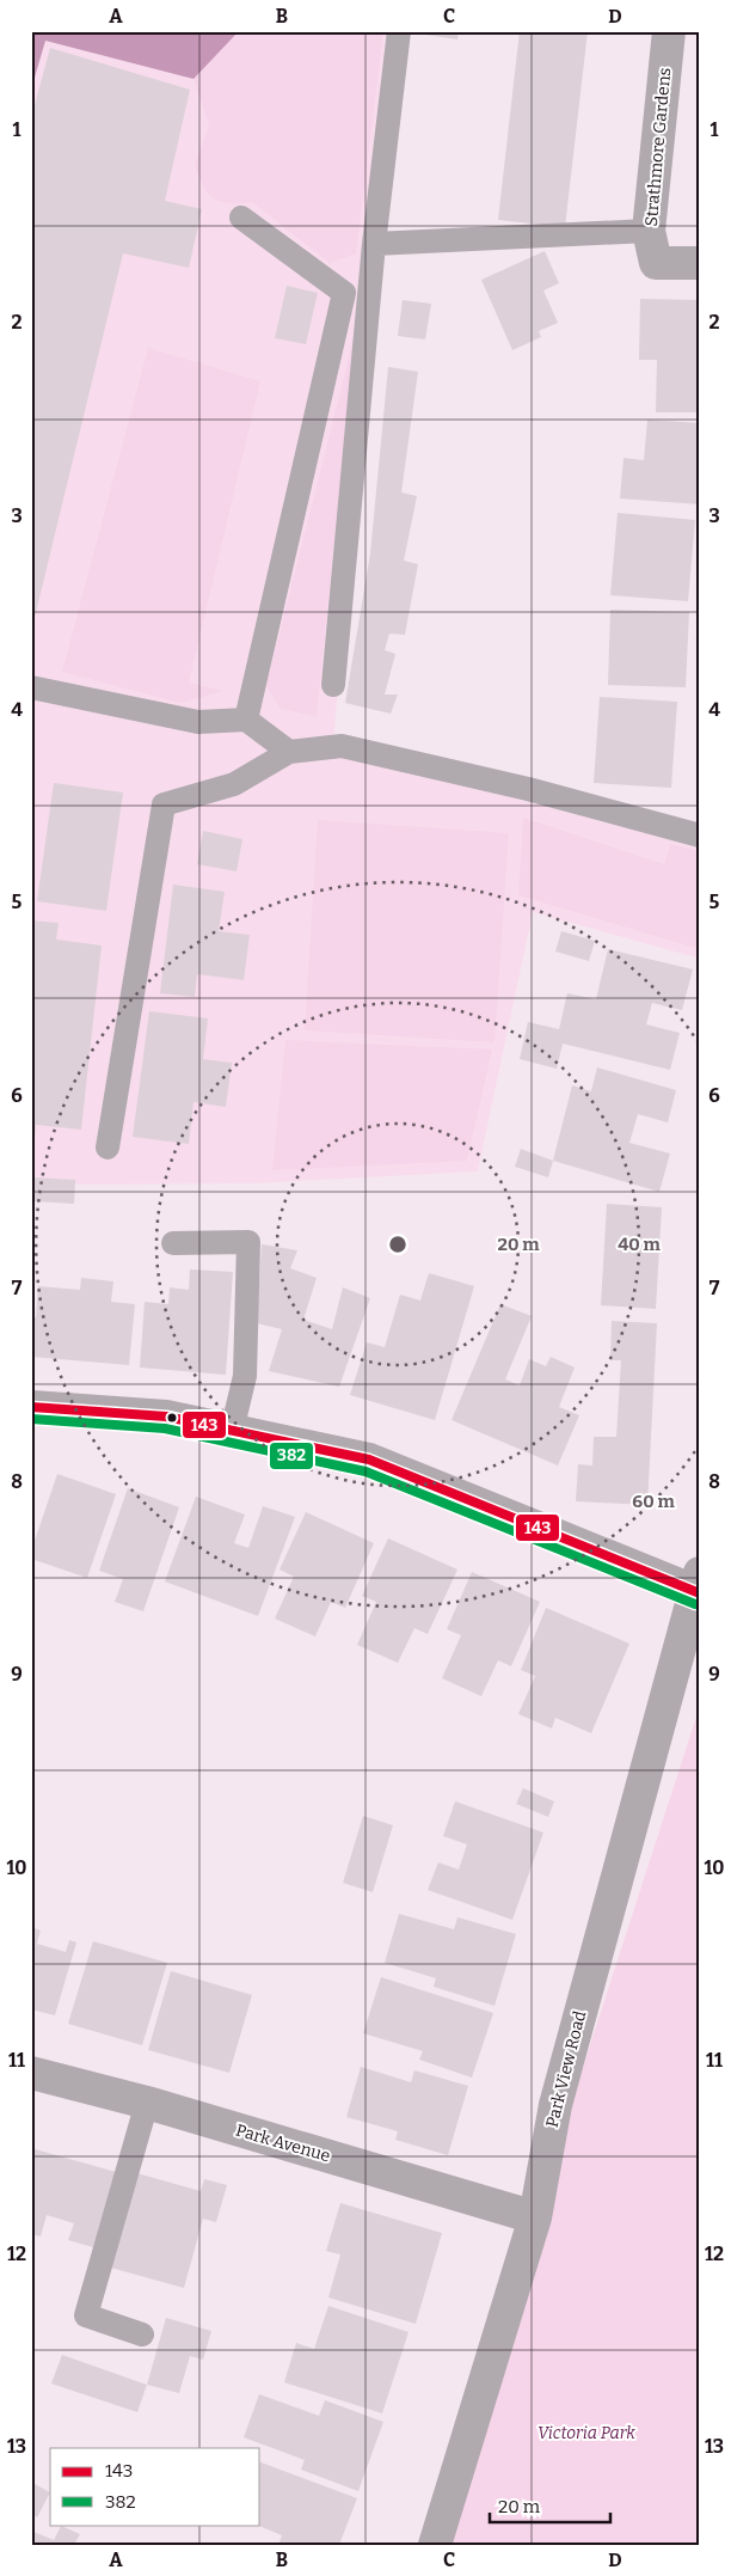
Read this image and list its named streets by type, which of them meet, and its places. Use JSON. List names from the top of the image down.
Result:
{
  "streets": {
    "street": ["Strathmore Gardens", "Park View Road", "Park Avenue"]
  },
  "crossings": [
    ["Park View Road", "Park Avenue"]
  ],
  "parks": ["Victoria Park"],
  "lines": ["transit line 143", "transit line 382"],
  "legend": ["143", "382"],
  "scale_bar": "20 m",
  "grid": {
    "columns": [
      "A",
      "B",
      "C",
      "D"
    ],
    "rows": [
      "1",
      "2",
      "3",
      "4",
      "5",
      "6",
      "7",
      "8",
      "9",
      "10",
      "11",
      "12",
      "13"
    ]
  },
  "rings": ["20 m", "40 m", "60 m"]
}
